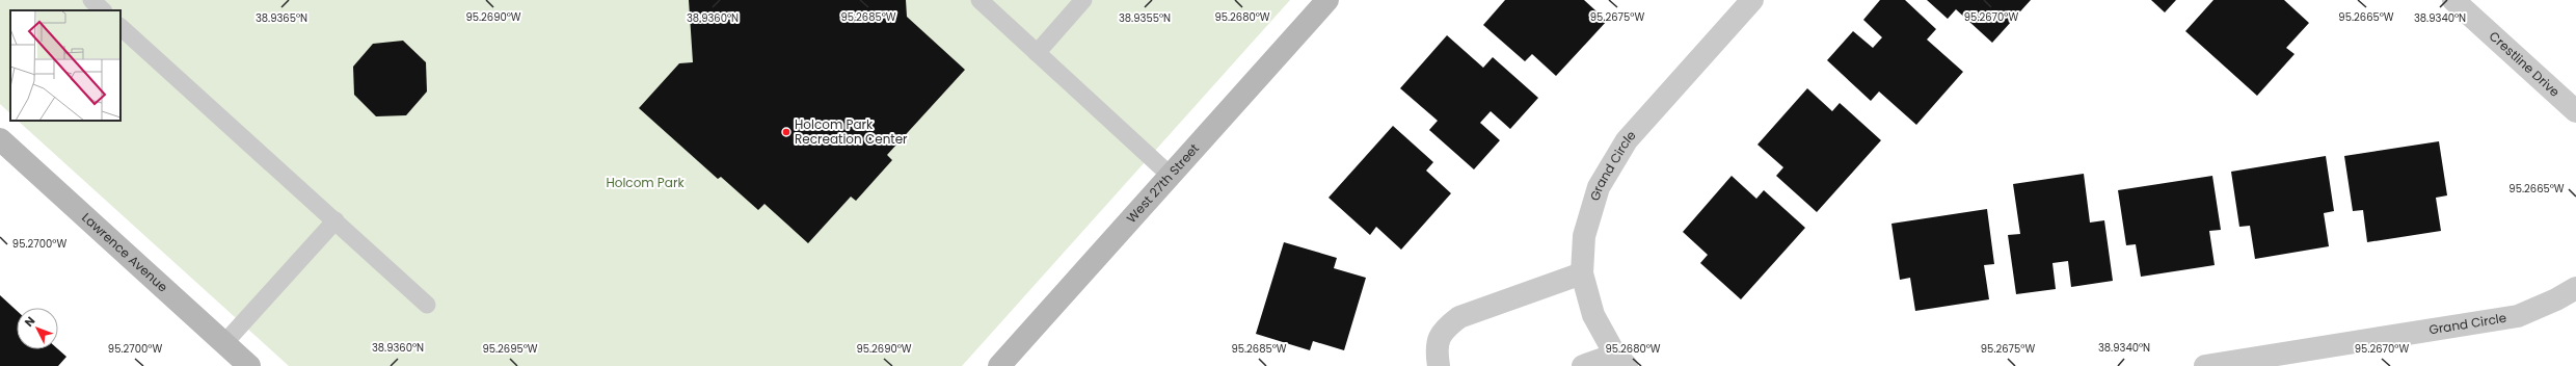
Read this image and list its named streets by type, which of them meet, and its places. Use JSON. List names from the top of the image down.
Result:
{
  "streets": {
    "street": [
      "Crestline Drive",
      "Grand Circle",
      "West 27th Street",
      "Lawrence Avenue"
    ]
  },
  "parks": ["Holcom Park"],
  "places": ["Holcom Park Recreation Center"],
  "north": "top left",
  "coordinates": [
    "95.2690°W",
    "95.2685°W",
    "95.2680°W",
    "95.2670°W",
    "95.2665°W",
    "95.2675°W",
    "38.9340°N",
    "38.9365°N",
    "38.9360°N",
    "38.9355°N",
    "95.2700°W",
    "95.2695°W"
  ]
}
